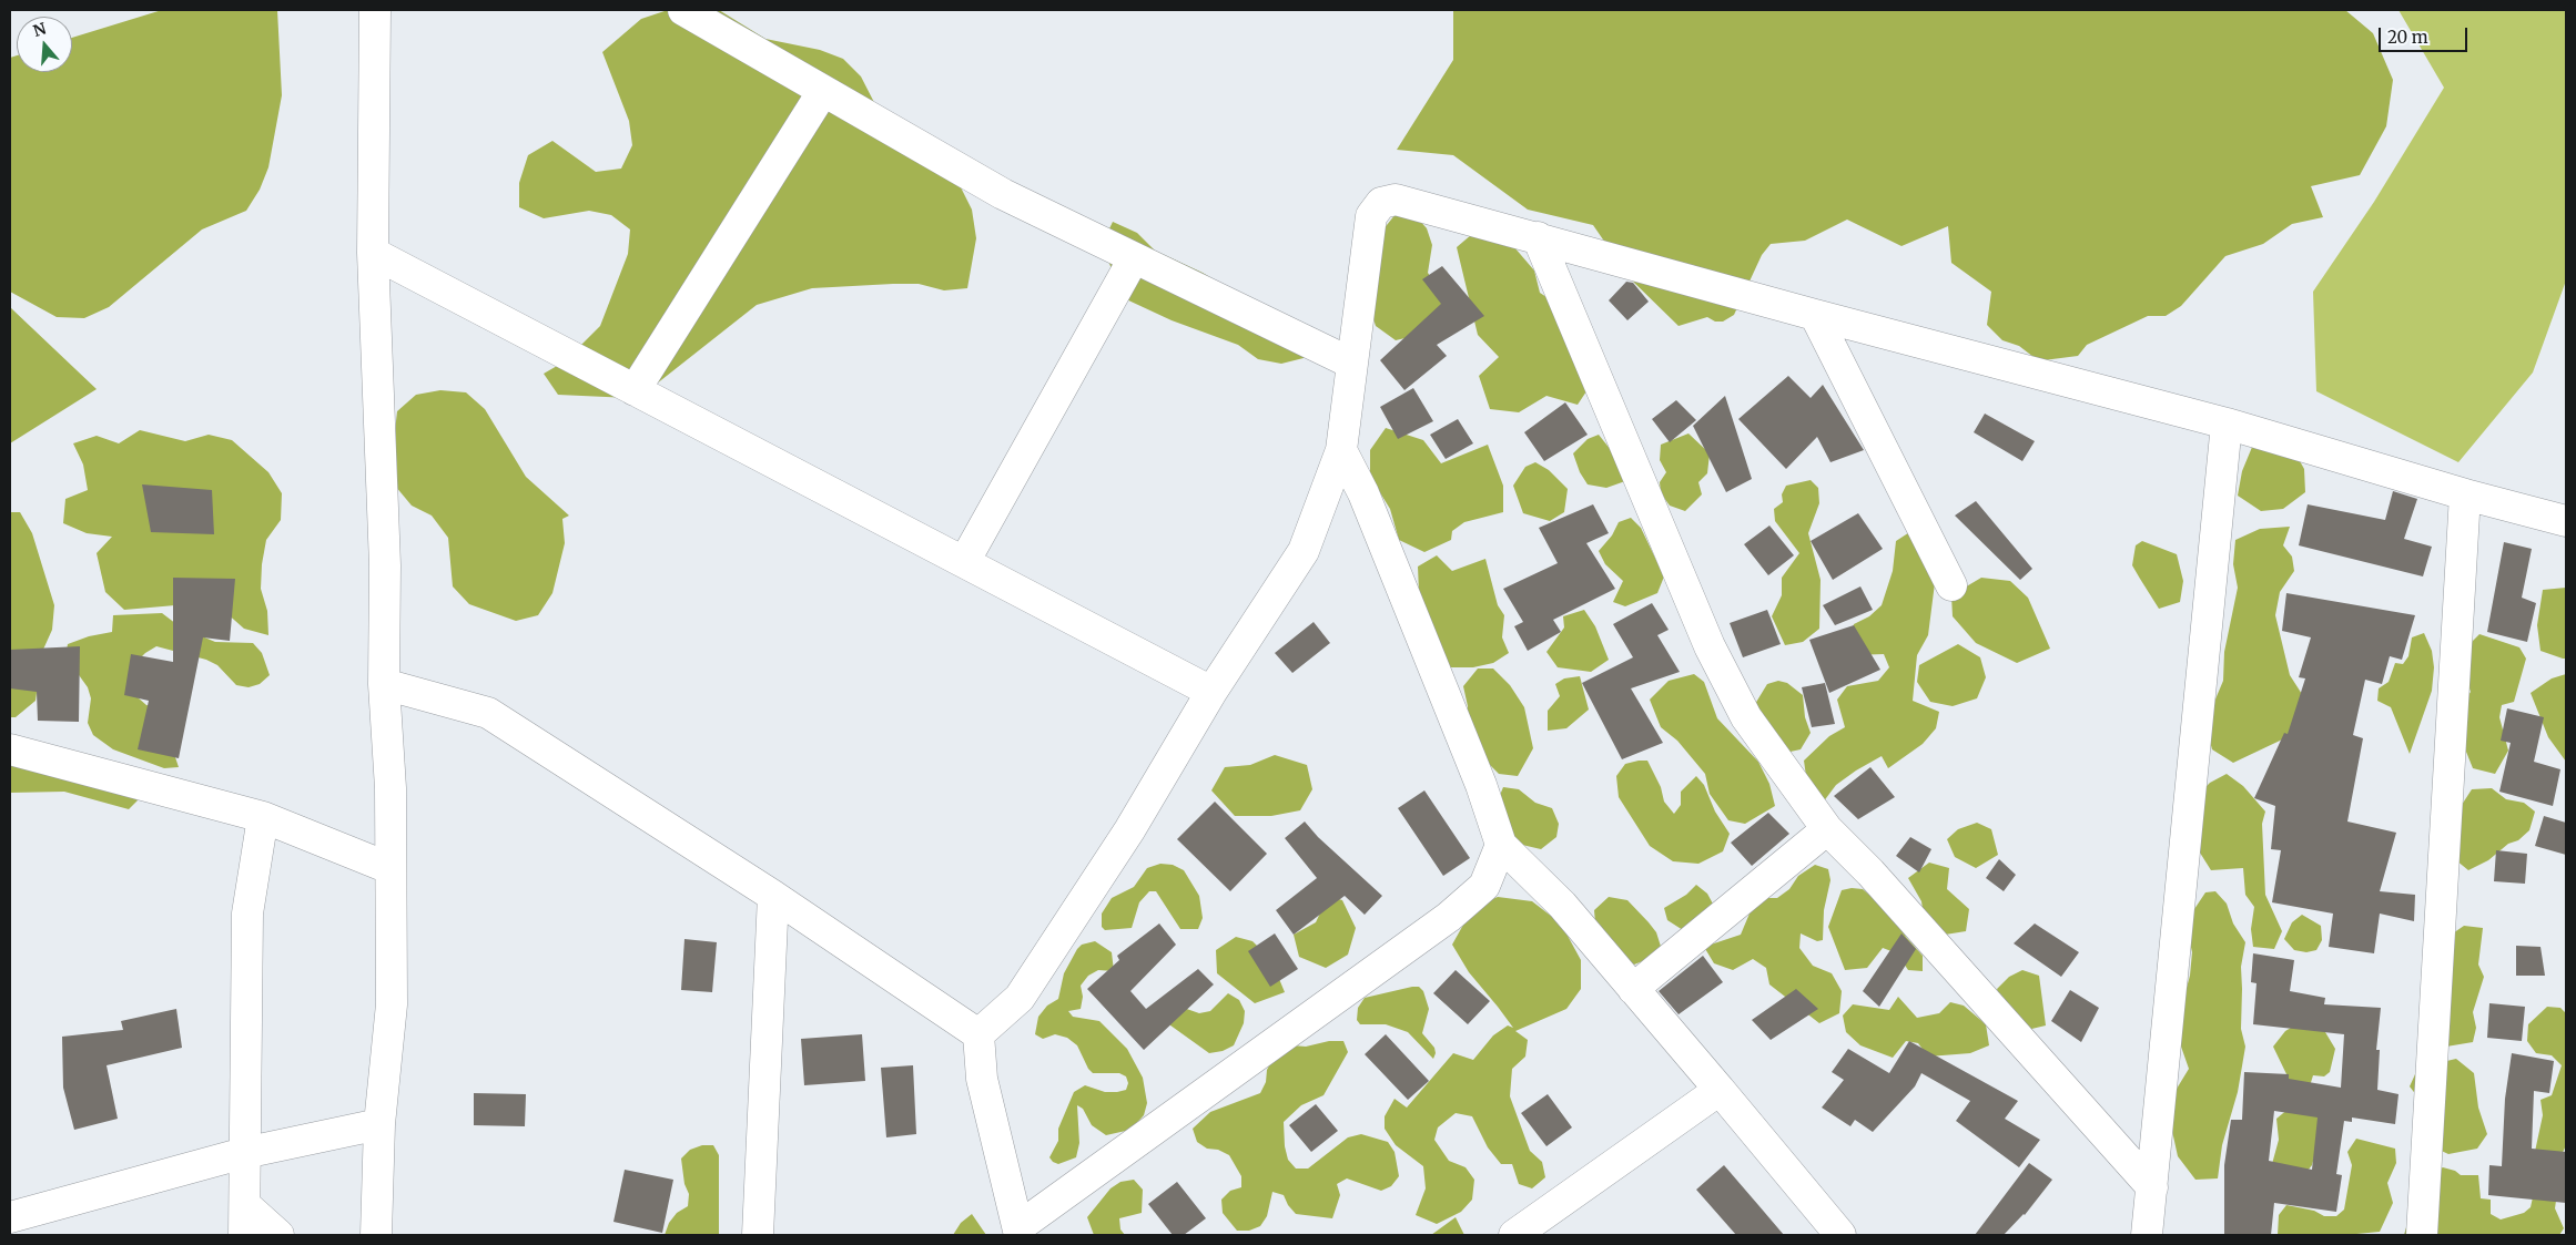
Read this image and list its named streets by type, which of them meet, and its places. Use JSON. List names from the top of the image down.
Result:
{
  "scale_bar": "20 m",
  "north": "top"
}
